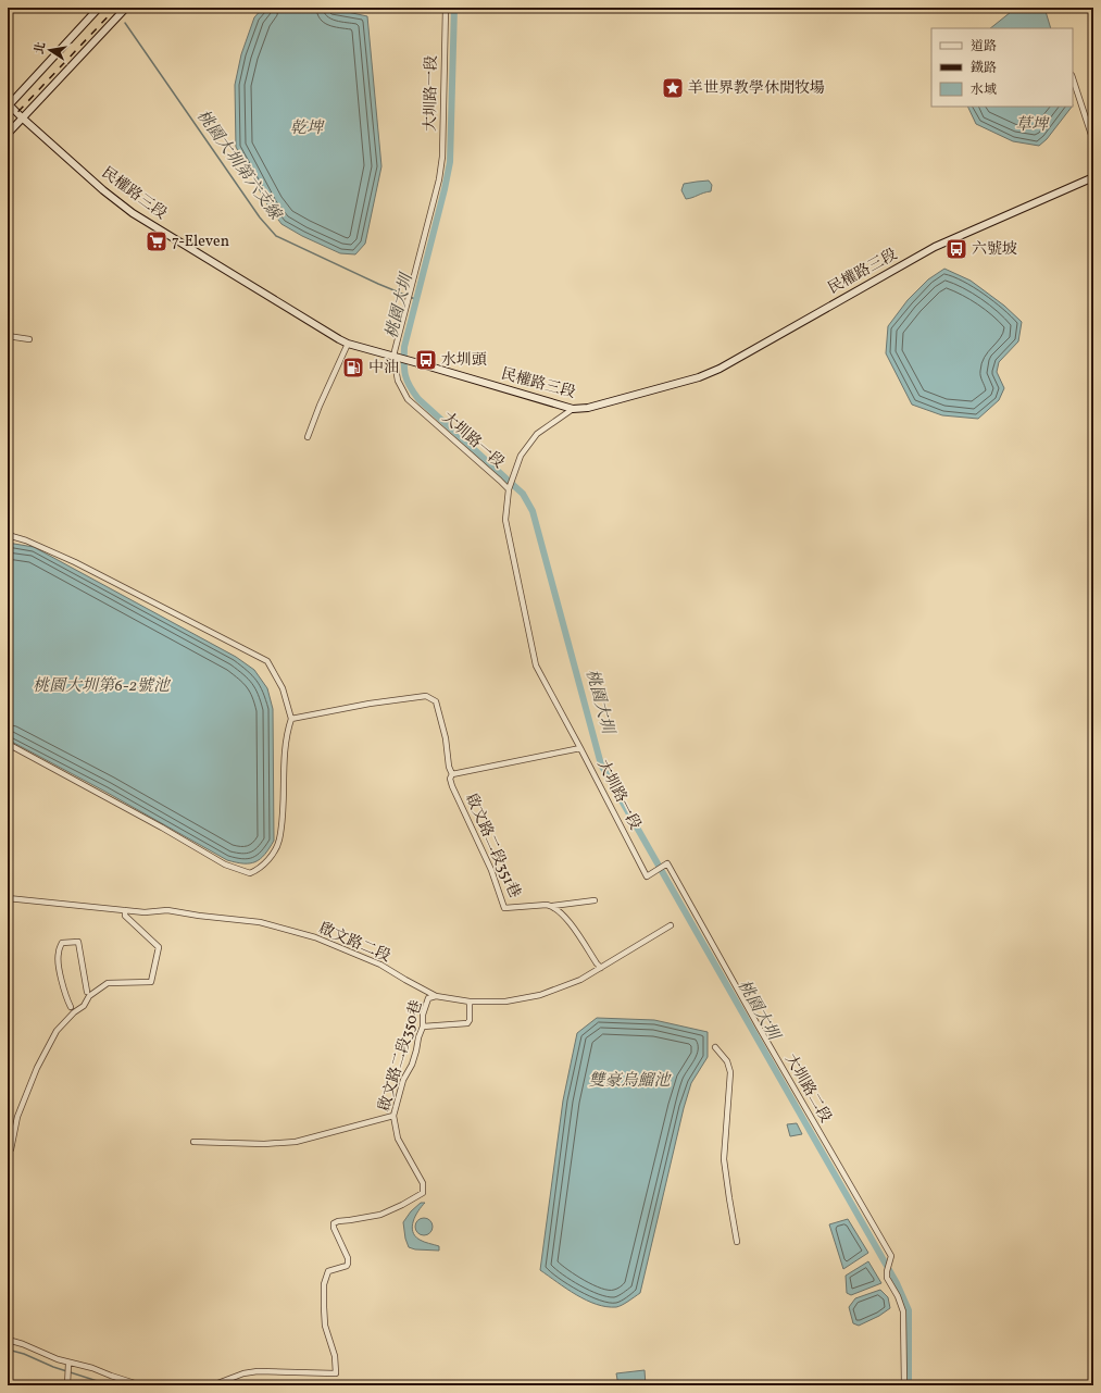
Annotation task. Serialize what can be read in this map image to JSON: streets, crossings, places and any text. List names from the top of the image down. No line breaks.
{"streets":{"street":["大圳路一段","民權路三段","啟文路二段351巷","啟文路二段","啟文路二段350巷","大圳路二段"]},"crossings":[["大圳路一段","民權路三段"],["大圳路一段","大圳路二段"],["啟文路二段","啟文路二段350巷"]],"water":["草埤","乾埤","桃園大圳第六支線","桃園大圳","桃園大圳第6-2號池","雙豪烏鰡池"],"places":{"place":["羊世界教學休閒牧場"],"supermarket":["7-Eleven"],"bus stop":["六號坡","水圳頭"],"fuel station":["中油"]},"legend":["道路","鐵路","水域"],"north":"left"}
